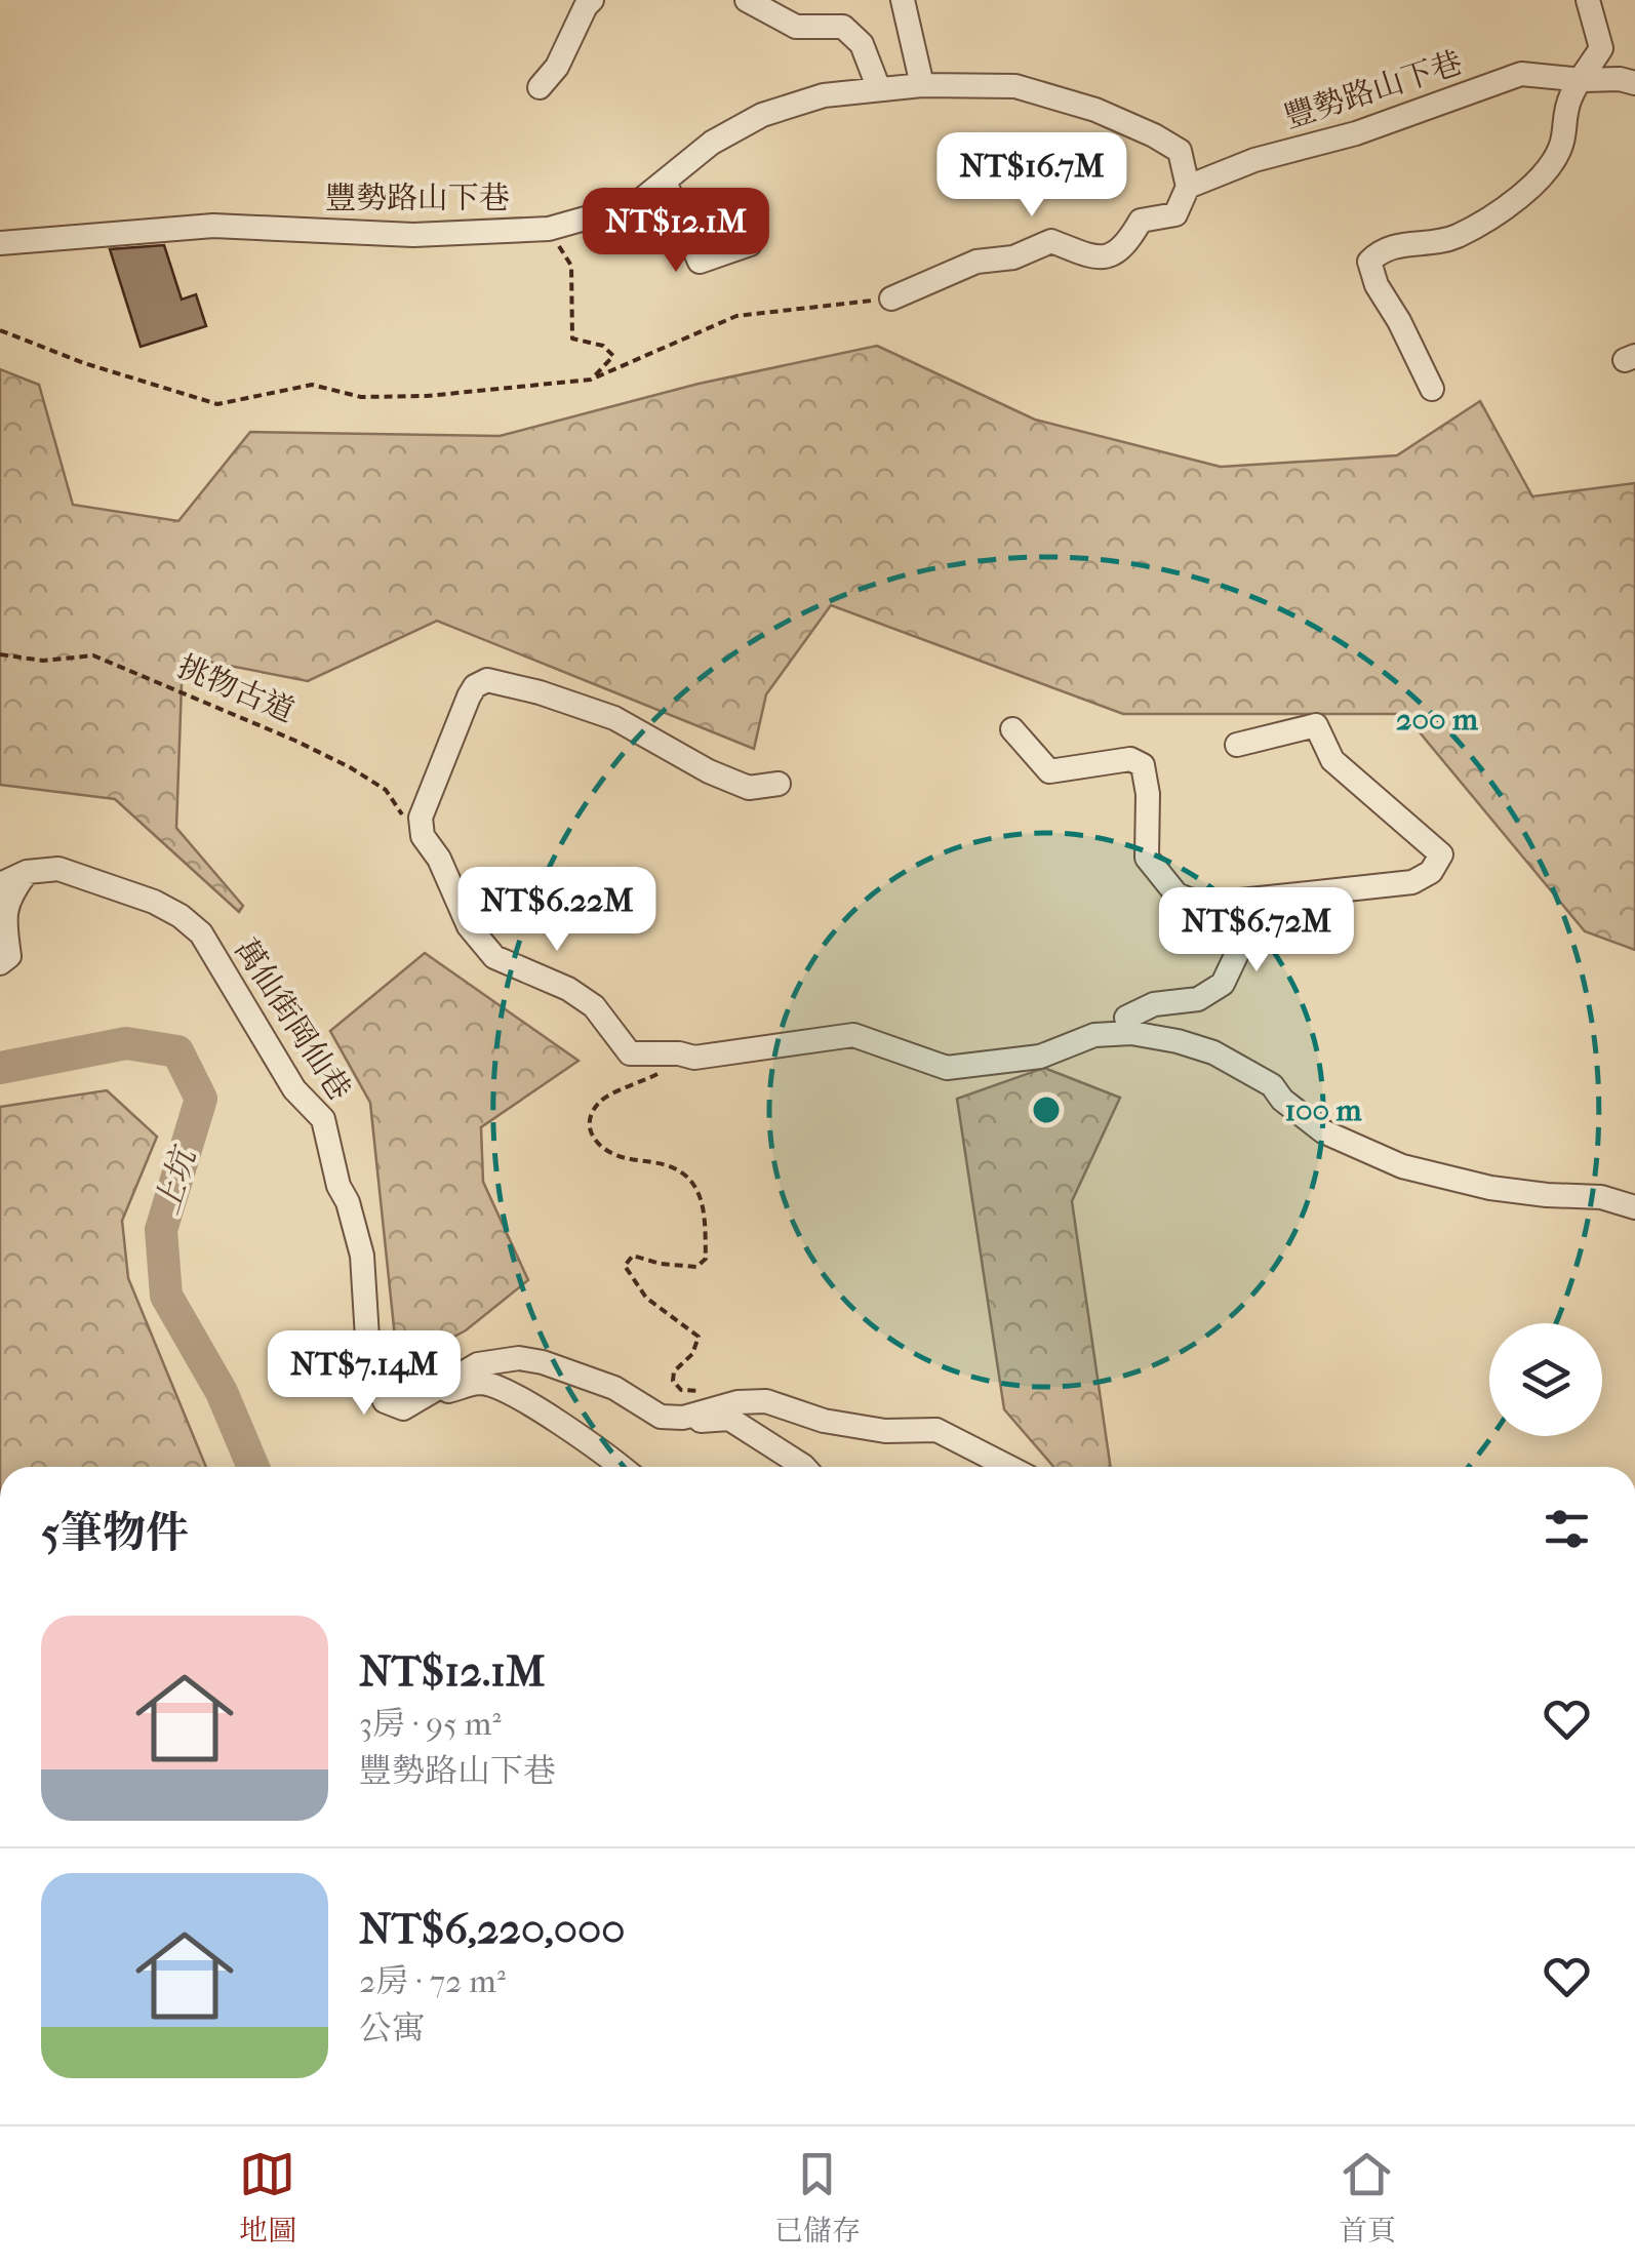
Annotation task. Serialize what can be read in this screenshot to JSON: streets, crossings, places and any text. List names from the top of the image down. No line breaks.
{"streets":{"street":["豐勢路山下巷","萬仙街岡仙巷"],"path":["挑物古道"]},"water":["上坑"],"page":{"price":["NT$16.7M","NT$12.1M","NT$6.22M","NT$6.72M","NT$7.14M"],"heading":"5筆物件","list":[{"name":"NT$12.1M","note":"3房 · 95 m² · 豐勢路山下巷"},{"name":"NT$6,220,000","note":"2房 · 72 m² · 公寓"}],"tabs":["地圖","已儲存","首頁"]},"rings":["200 m","100 m"]}
